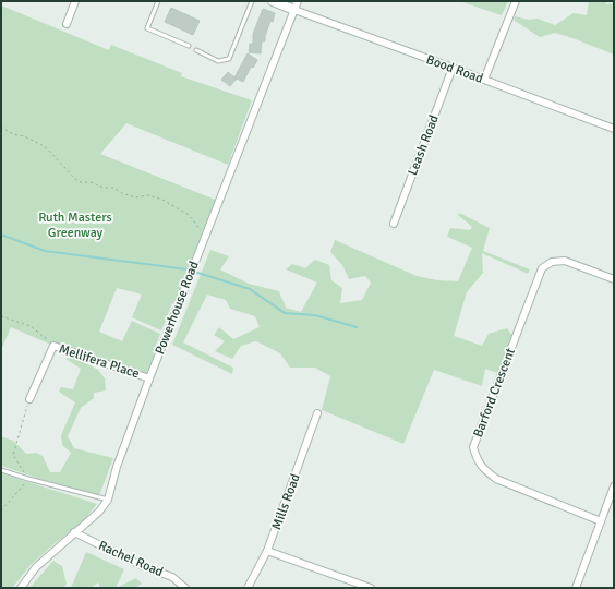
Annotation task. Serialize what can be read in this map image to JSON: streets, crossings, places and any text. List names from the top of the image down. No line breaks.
{"streets":{"street":["Bood Road","Leash Road","Powerhouse Road","Mellifera Place","Barford Crescent","Mills Road","Rachel Road"]},"crossings":[["Bood Road","Leash Road"],["Bood Road","Powerhouse Road"],["Powerhouse Road","Mellifera Place"],["Powerhouse Road","Rachel Road"]],"parks":["Ruth Masters Greenway"]}
